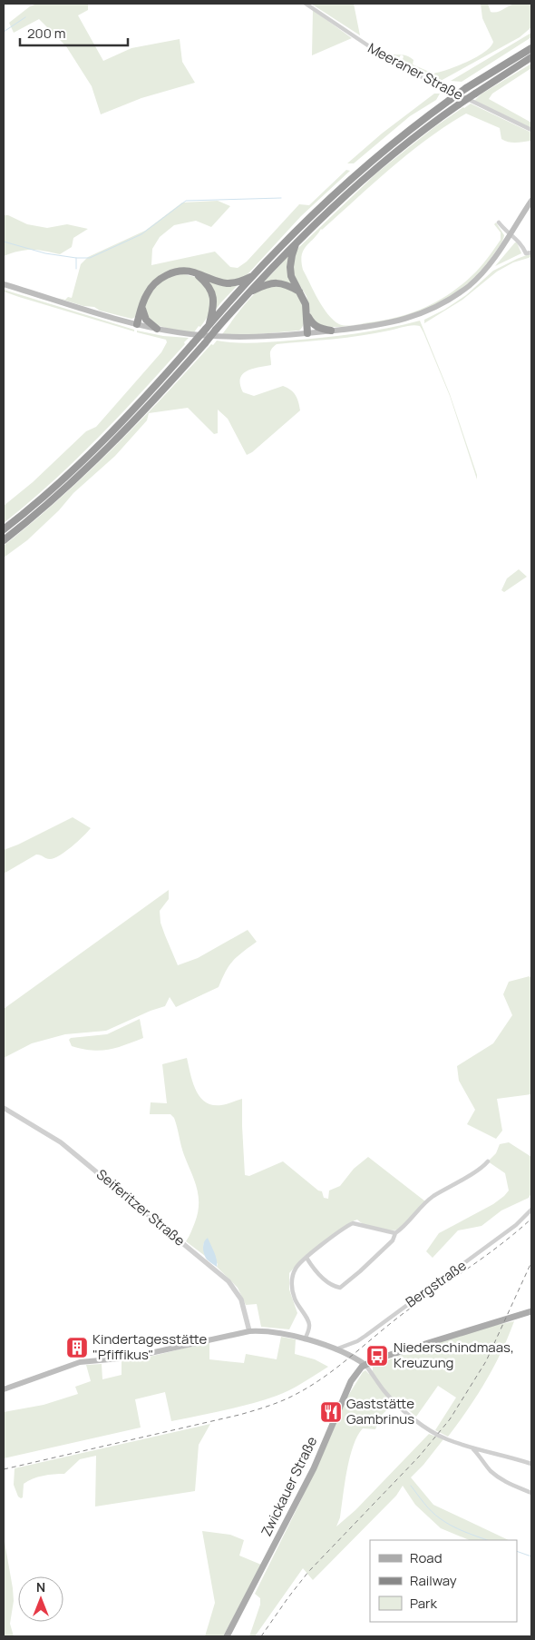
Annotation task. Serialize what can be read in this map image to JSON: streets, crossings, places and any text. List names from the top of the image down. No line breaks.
{"streets":{"main road":["Zwickauer Straße"],"street":["Meeraner Straße","Seiferitzer Straße","Bergstraße"]},"places":{"building":["Kindertagesstätte \"Pfiffikus\""],"bus stop":["Niederschindmaas, Kreuzung"],"restaurant":["Gaststätte Gambrinus"]},"legend":["Road","Railway","Park"],"scale_bar":"200 m","north":"top"}
